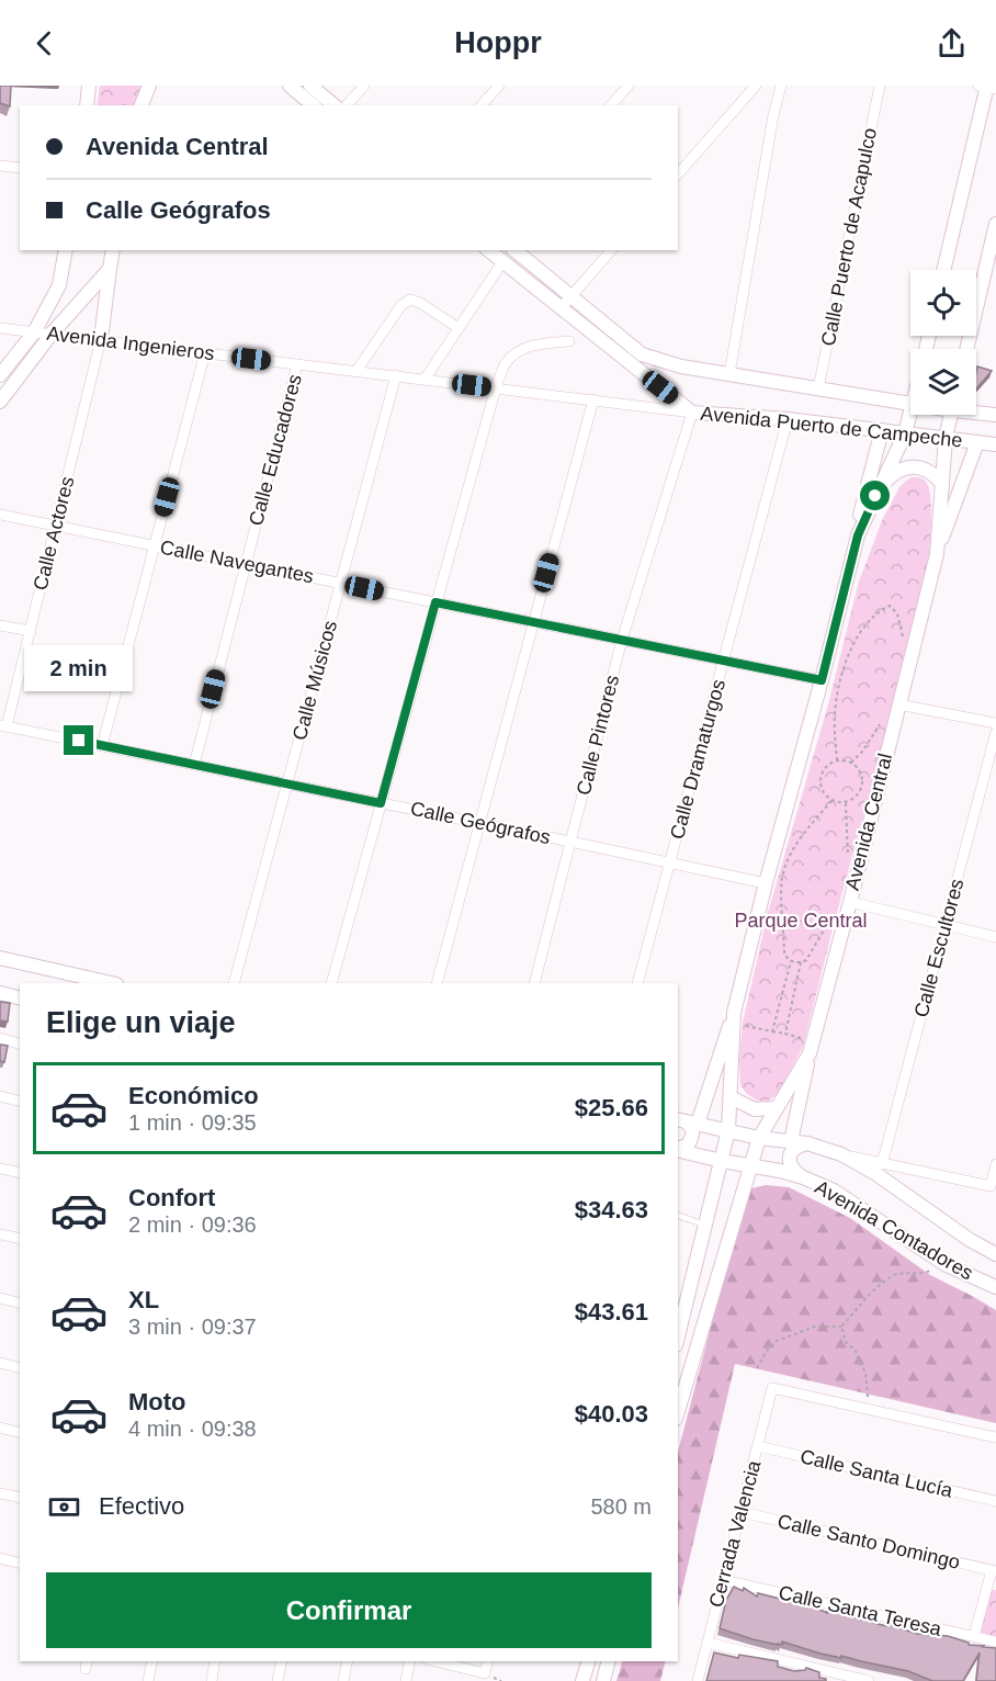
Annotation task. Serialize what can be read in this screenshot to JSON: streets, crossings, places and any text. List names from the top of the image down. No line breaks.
{"streets":{"main road":["Avenida Puerto de Campeche","Avenida Central","Avenida Contadores"],"street":["Calle Puerto de Acapulco","Avenida Ingenieros","Calle Educadores","Calle Actores","Calle Navegantes","Calle Músicos","Calle Pintores","Calle Dramaturgos","Calle Geógrafos","Calle Escultores","Calle Santa Lucía","Cerrada Valencia","Calle Santo Domingo","Calle Santa Teresa"]},"crossings":[["Calle Puerto de Acapulco","Avenida Puerto de Campeche"],["Avenida Ingenieros","Avenida Puerto de Campeche"],["Avenida Ingenieros","Calle Educadores"],["Avenida Ingenieros","Calle Actores"],["Avenida Ingenieros","Calle Músicos"],["Avenida Ingenieros","Calle Pintores"],["Avenida Puerto de Campeche","Calle Pintores"],["Avenida Puerto de Campeche","Calle Dramaturgos"],["Avenida Puerto de Campeche","Avenida Central"],["Calle Educadores","Calle Navegantes"],["Calle Educadores","Calle Geógrafos"],["Calle Actores","Calle Navegantes"],["Calle Actores","Calle Geógrafos"],["Calle Navegantes","Calle Músicos"],["Calle Navegantes","Calle Pintores"],["Calle Navegantes","Calle Dramaturgos"],["Calle Músicos","Calle Geógrafos"],["Calle Pintores","Calle Geógrafos"],["Calle Dramaturgos","Calle Geógrafos"],["Avenida Central","Avenida Contadores"],["Calle Santa Lucía","Cerrada Valencia"],["Cerrada Valencia","Calle Santo Domingo"],["Cerrada Valencia","Calle Santa Teresa"]],"parks":["Parque Central"],"page":{"header":"Hoppr","banner":["Avenida Central","Calle Geógrafos"],"bubble":"2 min","heading":"Elige un viaje","list":[{"name":"Económico","note":"1 min · 09:35","value":"$25.66"},{"name":"Confort","note":"2 min · 09:36","value":"$34.63"},{"name":"XL","note":"3 min · 09:37","value":"$43.61"},{"name":"Moto","note":"4 min · 09:38","value":"$40.03"}],"pay":["Efectivo","580 m"],"buttons":"Confirmar"}}
